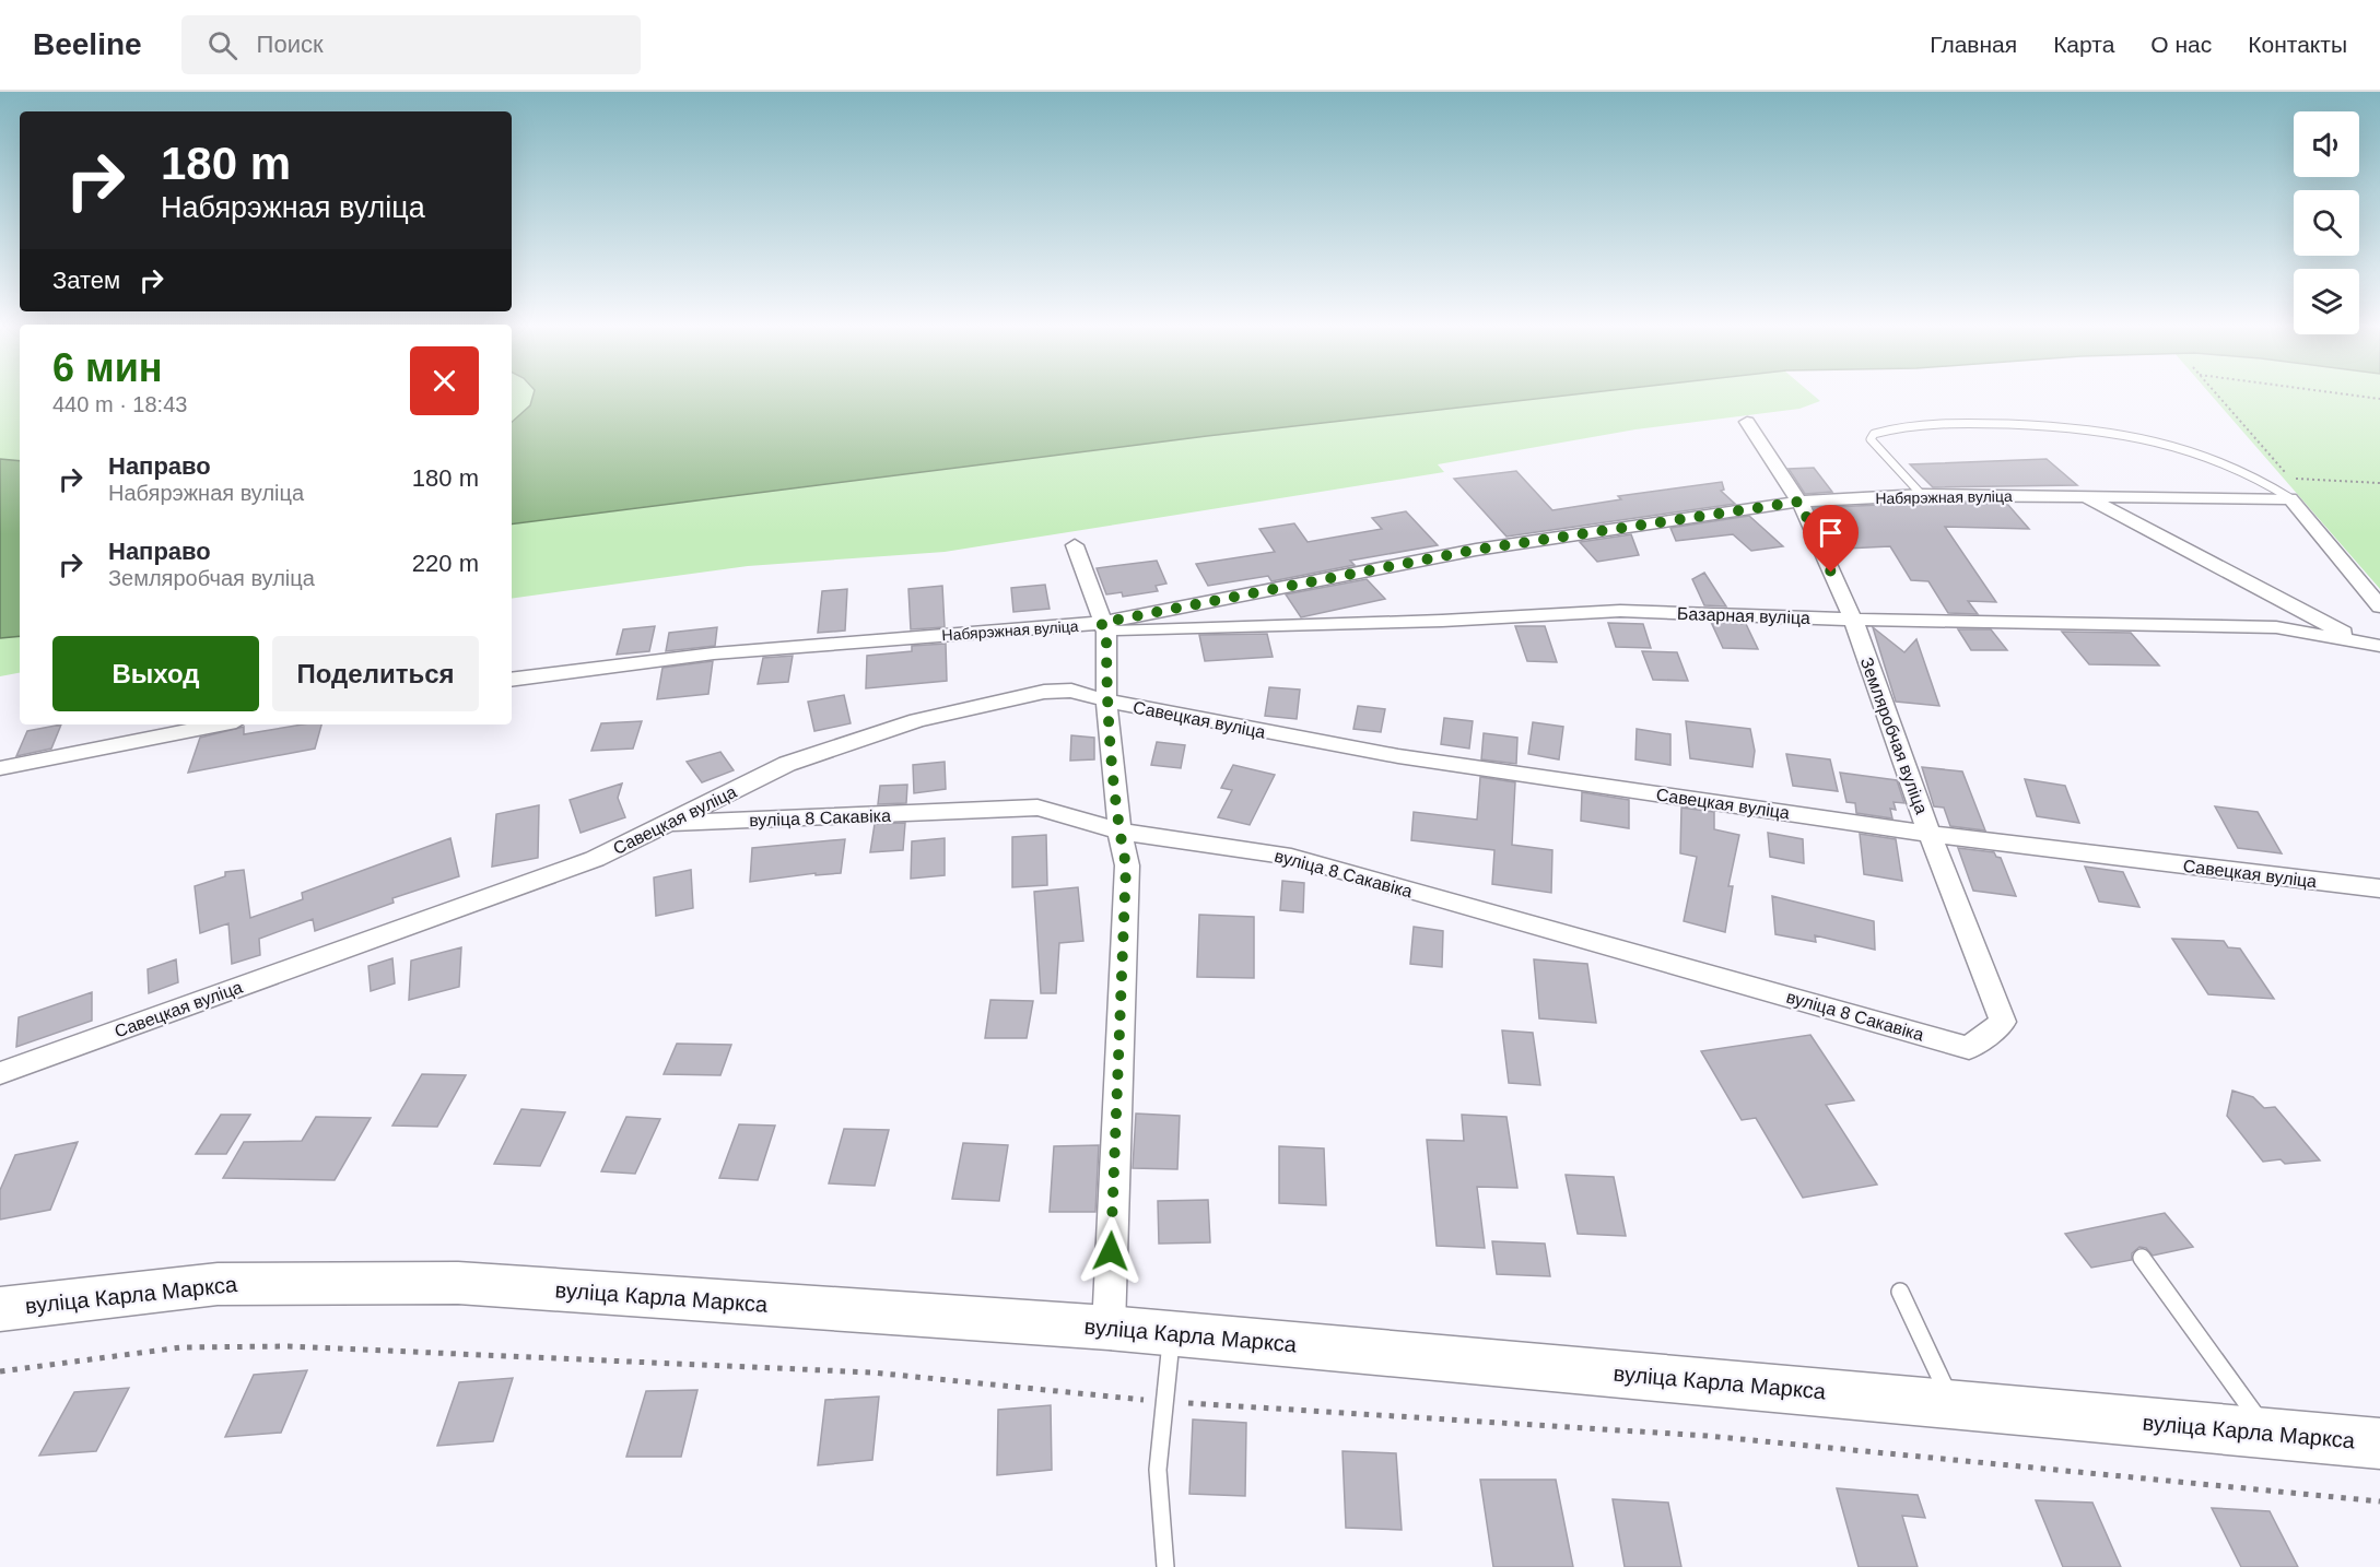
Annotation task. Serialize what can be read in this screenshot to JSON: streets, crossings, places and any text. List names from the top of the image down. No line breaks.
{"streets":{"main road":["вуліца Карла Маркса"],"street":["Набярэжная вуліца","Базарная вуліца","Савецкая вуліца","Земляробчая вуліца","вуліца 8 Сакавіка"]},"crossings":[["Набярэжная вуліца","Базарная вуліца"],["Набярэжная вуліца","Земляробчая вуліца"],["Базарная вуліца","Земляробчая вуліца"],["Савецкая вуліца","Земляробчая вуліца"],["Савецкая вуліца","вуліца 8 Сакавіка"],["Земляробчая вуліца","вуліца 8 Сакавіка"]],"page":{"header":"Beeline","search":"Поиск","nav":["Главная","Карта","О нас","Контакты"],"turn":["180 m","Набярэжная вуліца"],"then":"Затем","heading":["6 мин","440 m · 18:43"],"list":[{"name":"Направо","note":"Набярэжная вуліца","value":"180 m"},{"name":"Направо","note":"Земляробчая вуліца","value":"220 m"}],"buttons":["Выход","Поделиться"]}}
